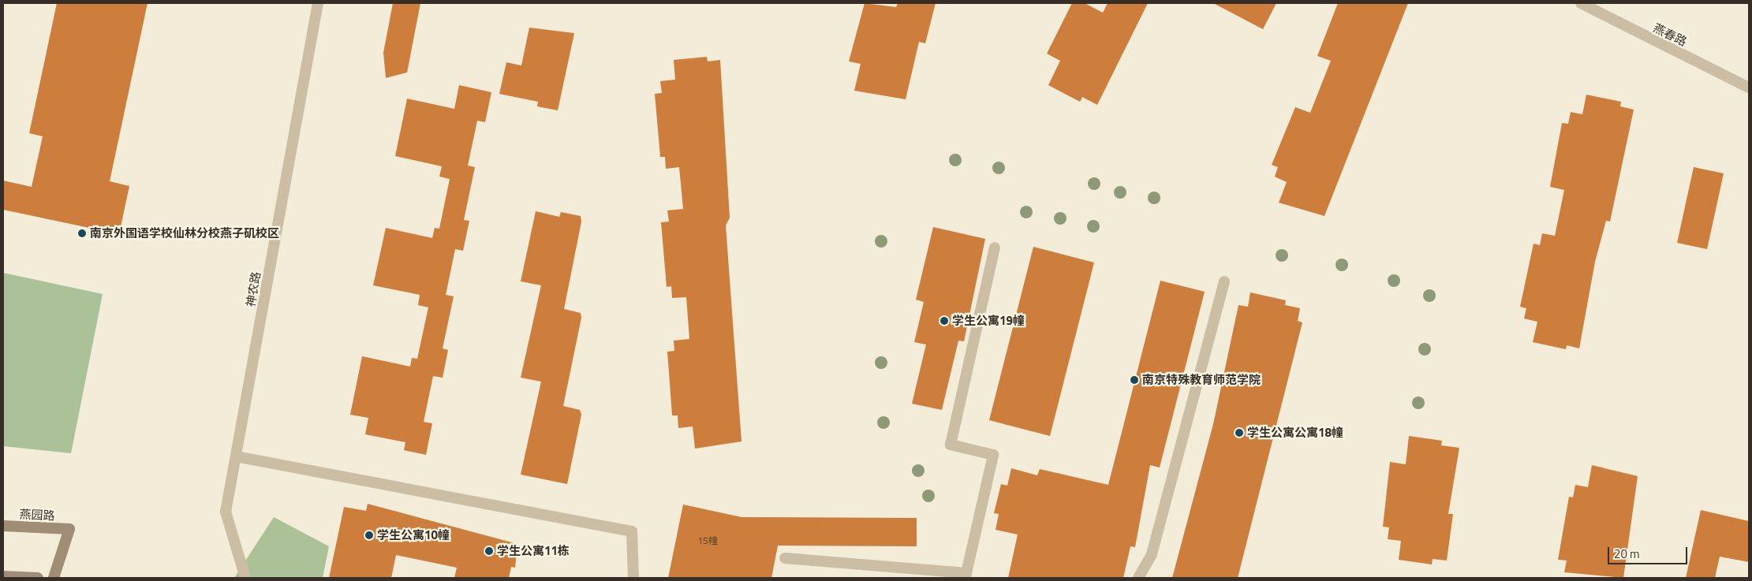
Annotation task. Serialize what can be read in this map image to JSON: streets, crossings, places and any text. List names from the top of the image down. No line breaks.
{"streets":{"main road":["燕园路"],"street":["燕春路","神农路"]},"places":["南京外国语学校仙林分校燕子矶校区","学生公寓19幢","南京特殊教育师范学院","学生公寓公寓18幢","学生公寓10幢","学生公寓11栋"],"house_numbers":["15幢"],"scale_bar":"20 m"}
